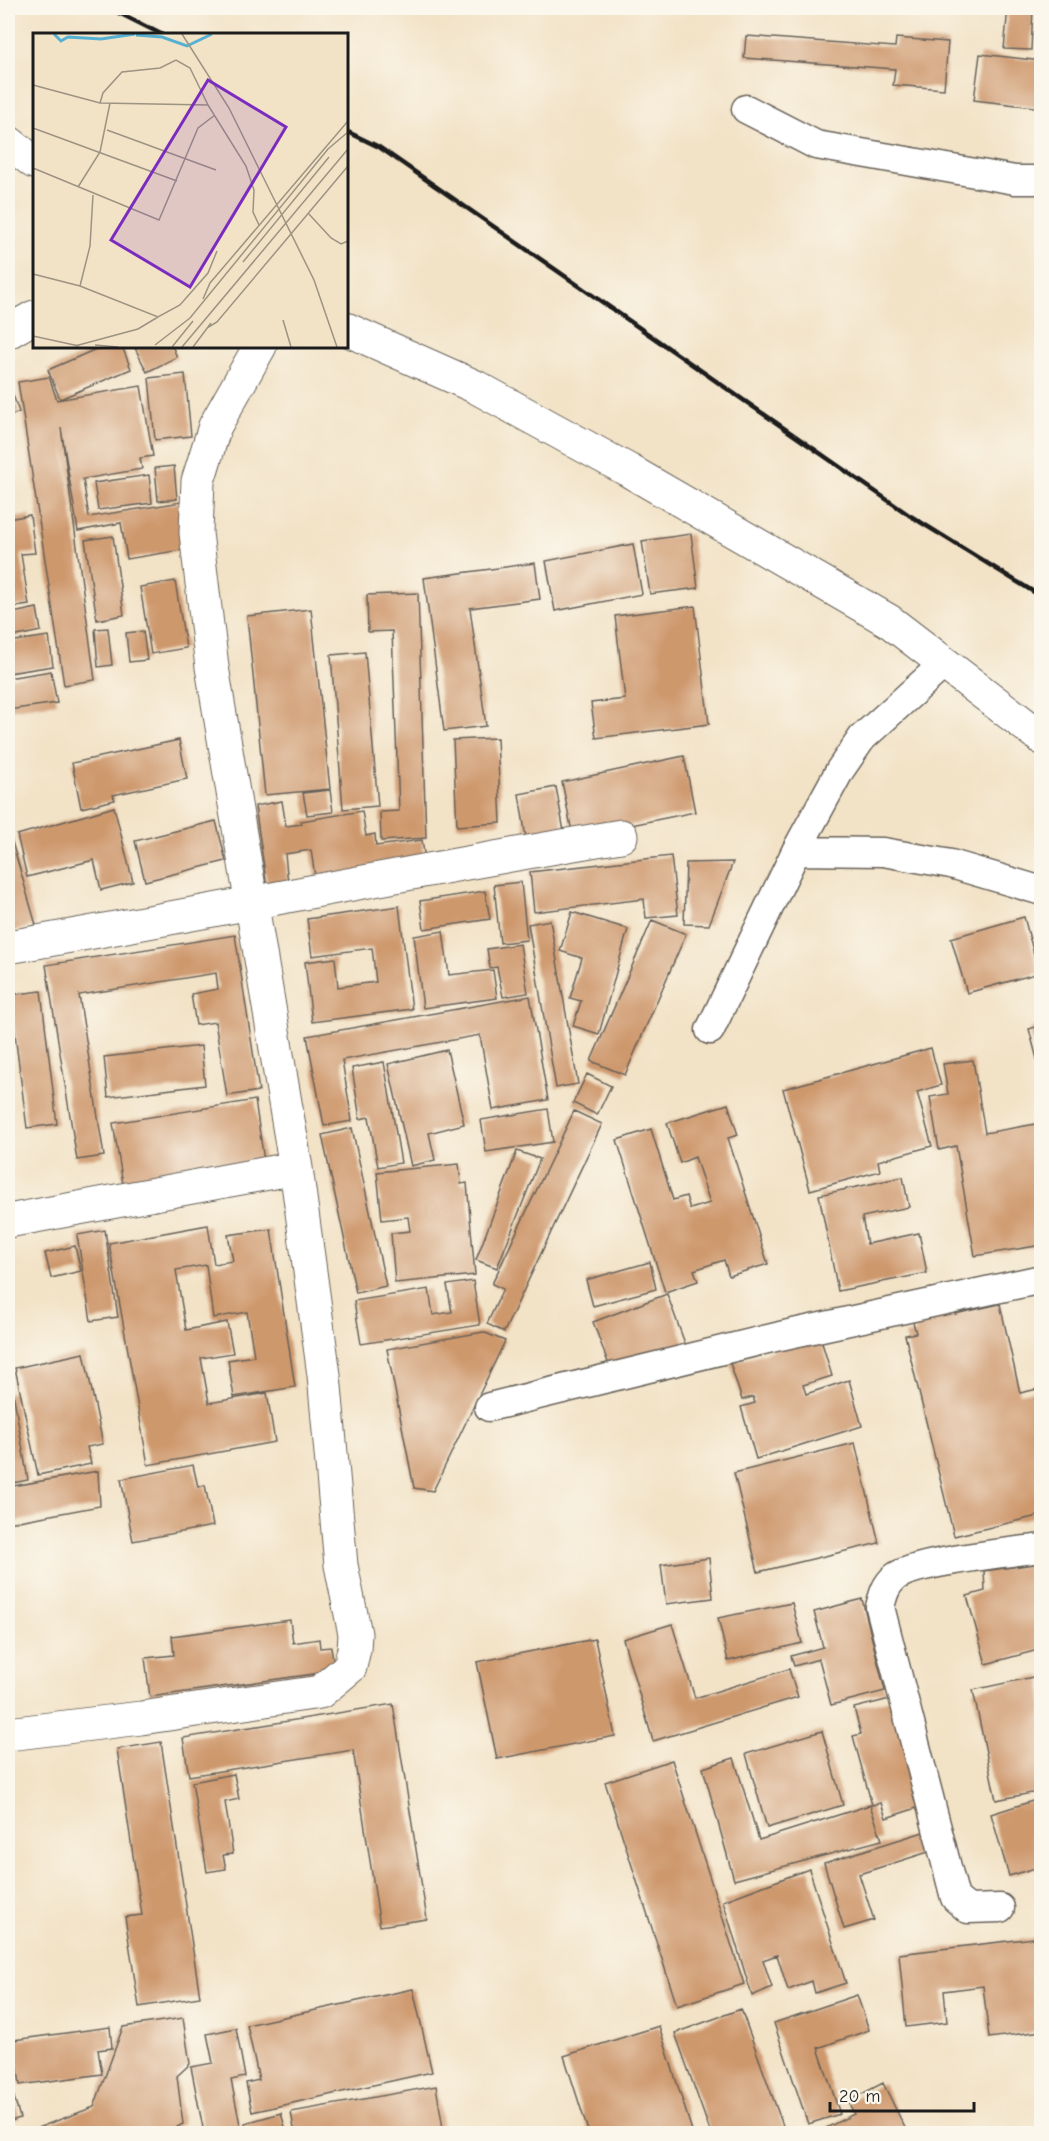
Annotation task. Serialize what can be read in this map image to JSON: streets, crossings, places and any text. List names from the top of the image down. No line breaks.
{"scale_bar":"20 m"}
